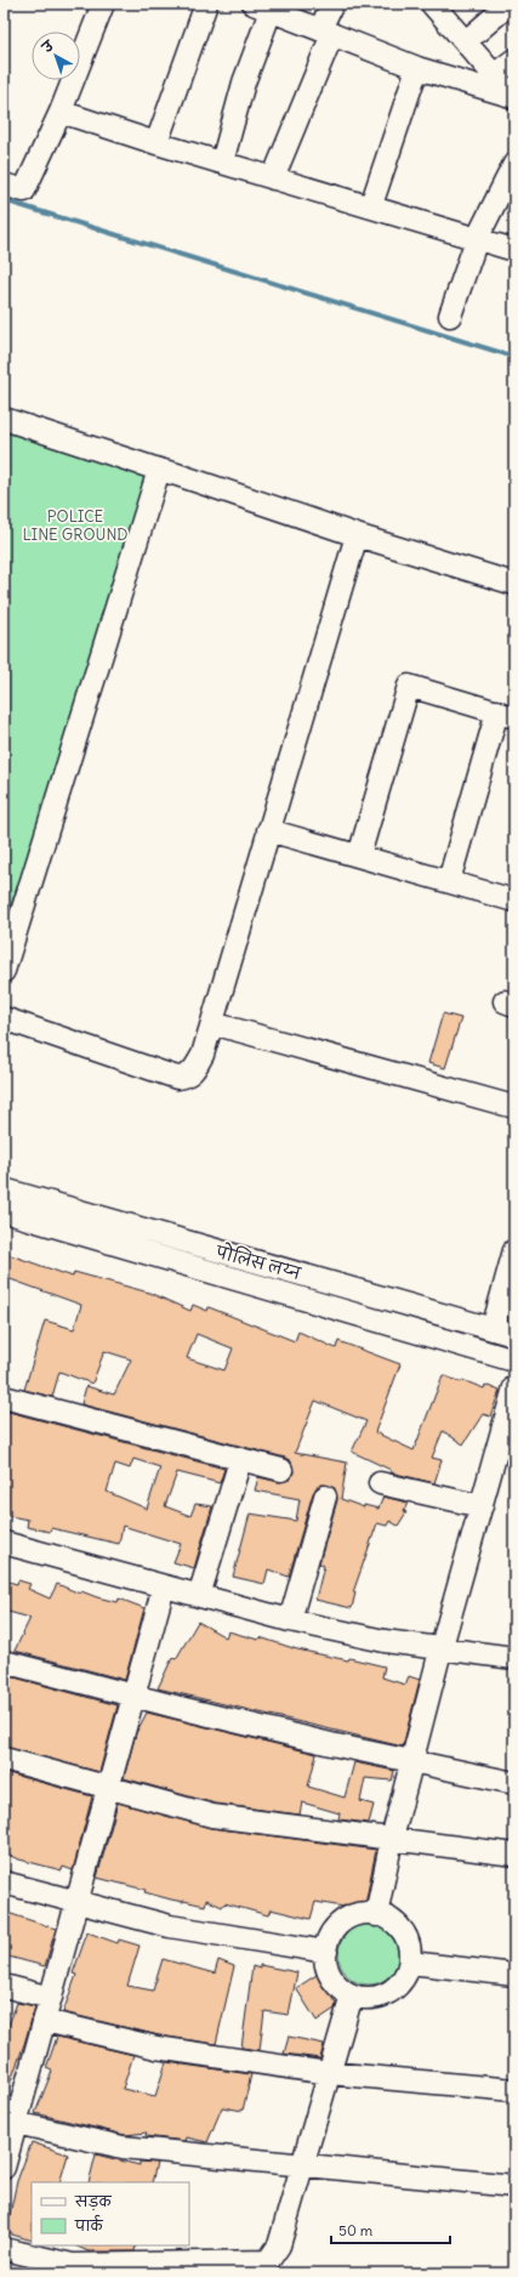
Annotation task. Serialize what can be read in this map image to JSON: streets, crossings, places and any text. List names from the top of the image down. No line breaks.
{"streets":{"street":["पोलिस लय्न"]},"parks":["POLICE LINE GROUND"],"legend":["सड़क","पार्क"],"scale_bar":"50 m","north":"top left"}
